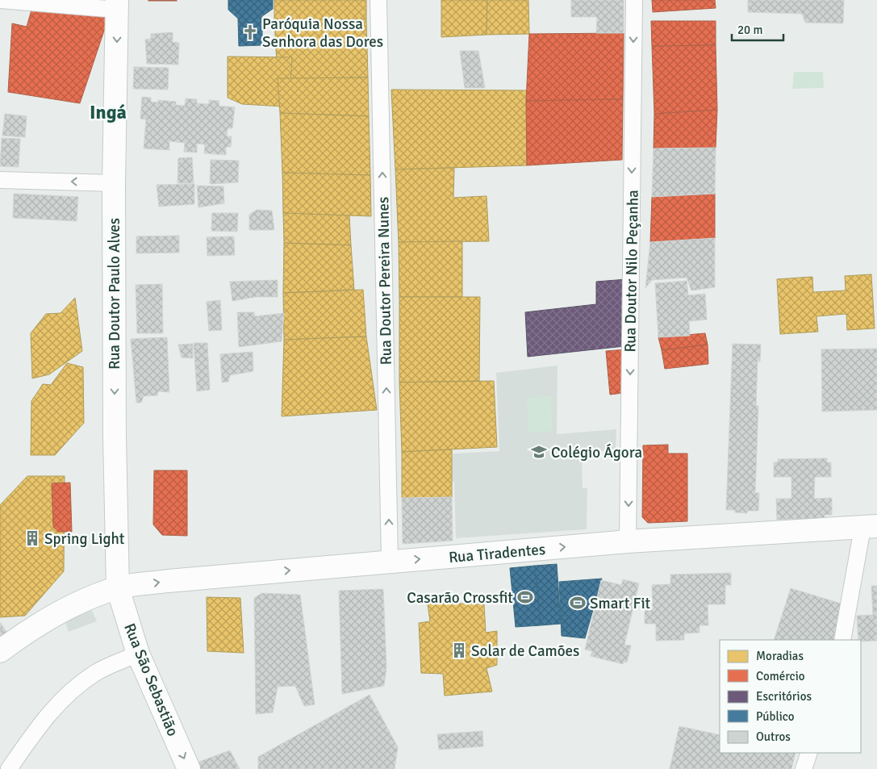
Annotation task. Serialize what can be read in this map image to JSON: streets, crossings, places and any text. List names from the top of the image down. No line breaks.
{"streets":{"main road":["Rua Doutor Paulo Alves","Rua Tiradentes","Rua São Sebastião"],"street":["Rua Doutor Nilo Peçanha","Rua Doutor Pereira Nunes"]},"crossings":[["Rua Doutor Nilo Peçanha","Rua Tiradentes"],["Rua Doutor Pereira Nunes","Rua Tiradentes"],["Rua Doutor Paulo Alves","Rua Tiradentes"],["Rua Doutor Paulo Alves","Rua São Sebastião"],["Rua Tiradentes","Rua São Sebastião"]],"one_way":["Rua Doutor Nilo Peçanha","Rua Doutor Pereira Nunes","Rua Doutor Paulo Alves","Rua Tiradentes","Rua São Sebastião"],"districts":["Ingá"],"places":{"church":["Paróquia Nossa Senhora das Dores"],"school or university":["Colégio Ágora"],"building":["Spring Light","Solar de Camões"],"sports":["Casarão Crossfit","Smart Fit"]},"legend":["Moradias","Comércio","Escritórios","Público","Outros"],"scale_bar":"20 m"}
